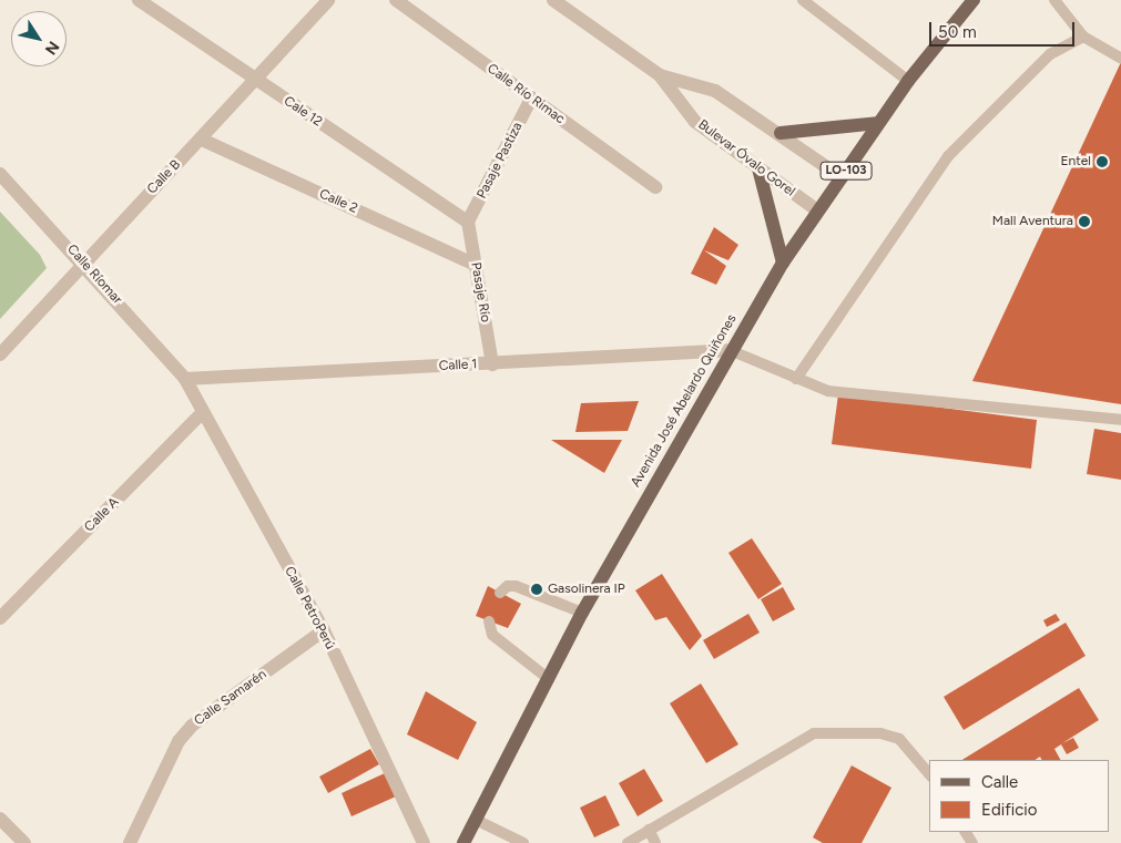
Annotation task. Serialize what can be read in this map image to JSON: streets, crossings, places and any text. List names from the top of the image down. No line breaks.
{"streets":{"main road":["LO-103","Avenida José Abelardo Quiñones"],"street":["Calle Río Rimac","Cale 12","Bulevar Óvalo Gorel","Pasaje Pastiza","Calle B","Calle 2","Calle Ríomar","Pasaje Río","Calle 1","Calle A","Calle PetroPerú","Calle Samarén"]},"crossings":[["Calle Río Rimac","Pasaje Pastiza"],["Cale 12","Pasaje Pastiza"],["Cale 12","Calle B"],["Cale 12","Pasaje Río"],["Bulevar Óvalo Gorel","Avenida José Abelardo Quiñones"],["Pasaje Pastiza","Pasaje Río"],["Calle B","Calle 2"],["Calle B","Calle Ríomar"],["Calle 2","Pasaje Río"],["Calle Ríomar","Calle 1"],["Calle Ríomar","Calle PetroPerú"],["Pasaje Río","Calle 1"],["Calle 1","Avenida José Abelardo Quiñones"],["Calle 1","Calle PetroPerú"],["Calle A","Calle PetroPerú"],["Calle PetroPerú","Calle Samarén"]],"places":["Entel","Mall Aventura","Gasolinera IP"],"legend":["Calle","Edificio"],"scale_bar":"50 m","north":"bottom right"}
